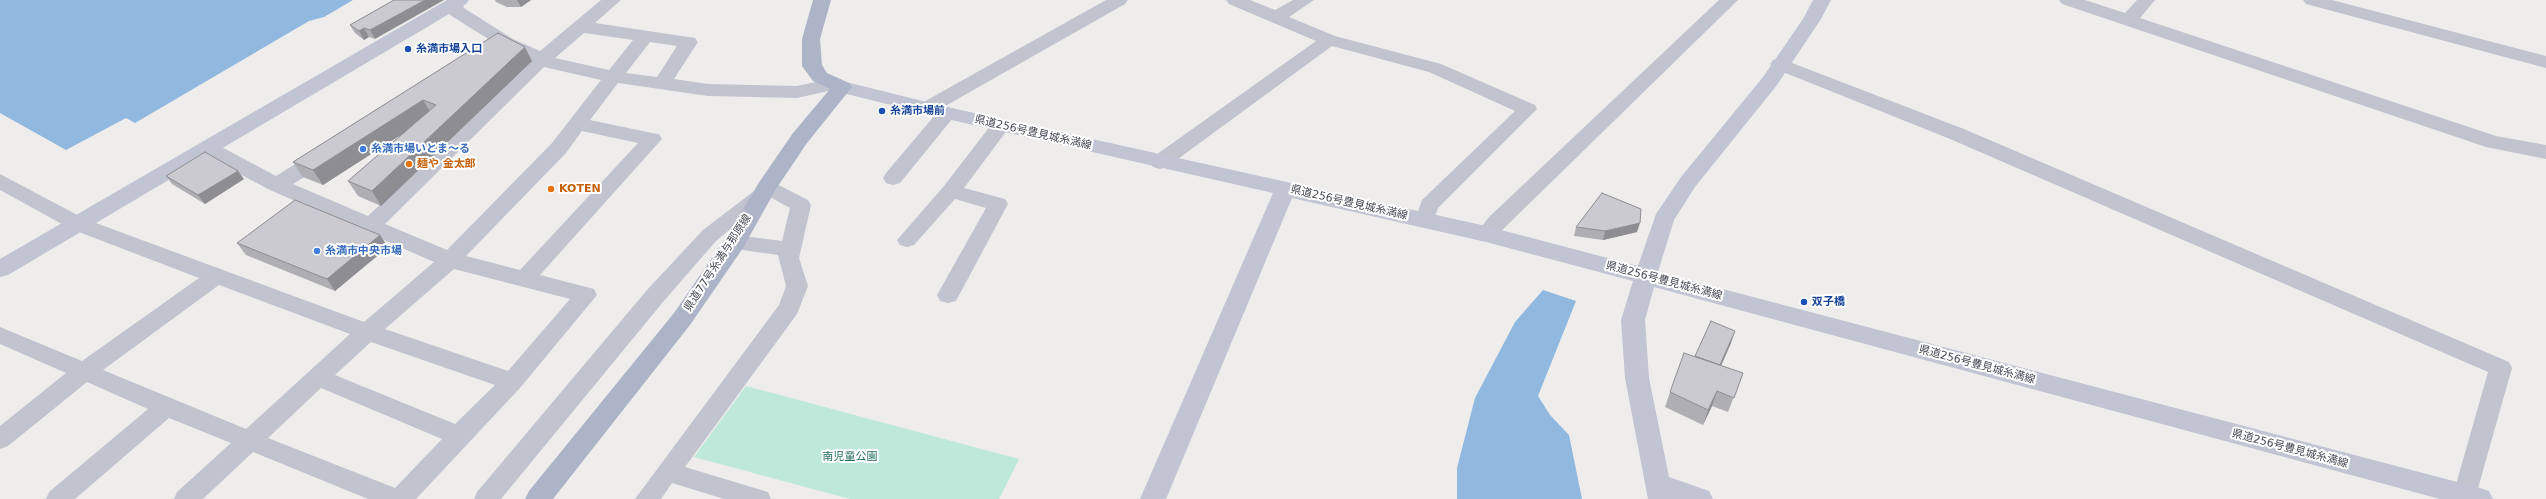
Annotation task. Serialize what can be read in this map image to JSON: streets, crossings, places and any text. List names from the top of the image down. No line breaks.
{"streets":{"main road":["県道77号糸満与那原線"],"street":["県道256号豊見城糸満線"]},"crossings":[["県道256号豊見城糸満線","県道77号糸満与那原線"]],"parks":["南児童公園"],"places":["糸満市場入口","糸満市場前","糸満市場いとま～る","麺や 金太郎","KOTEN","糸満市中央市場","双子橋"]}
